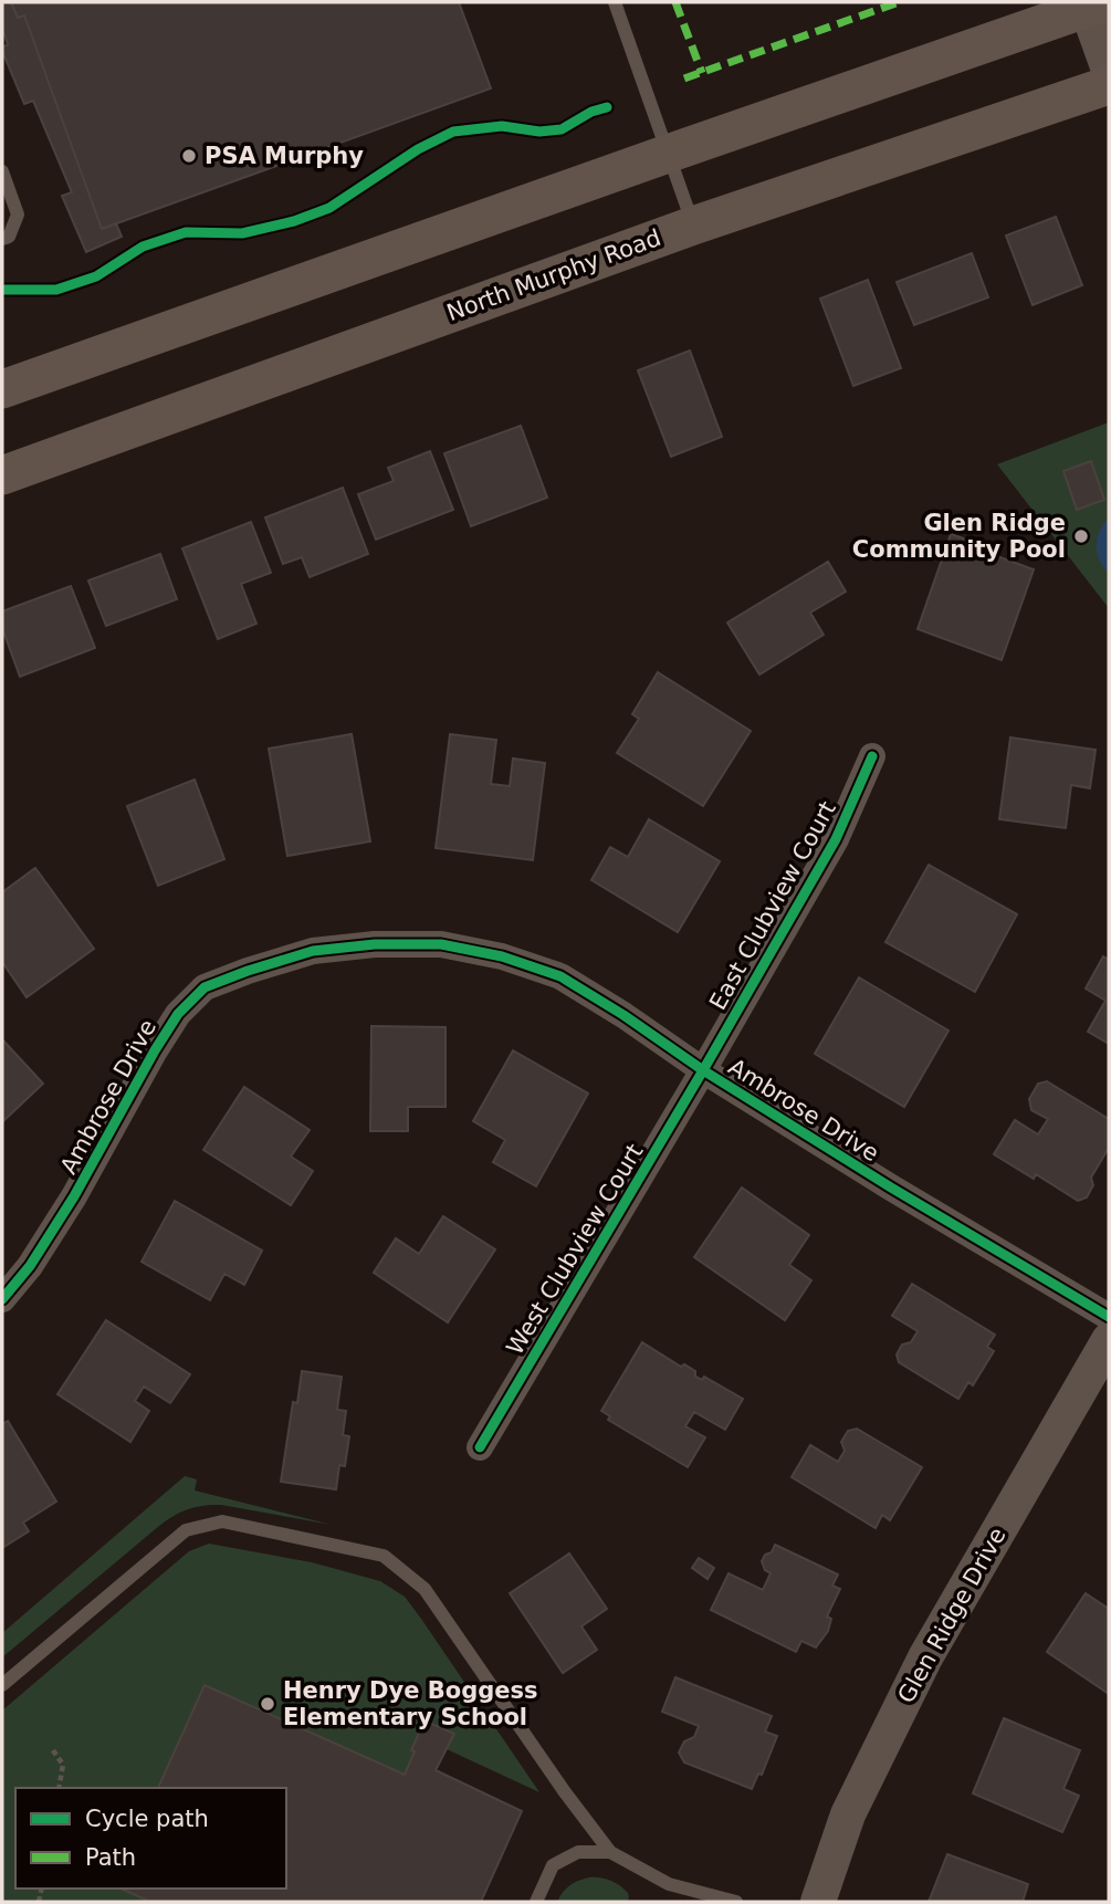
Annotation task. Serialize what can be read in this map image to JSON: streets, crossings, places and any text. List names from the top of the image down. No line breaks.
{"streets":{"main road":["North Murphy Road"],"street":["East Clubview Court","Ambrose Drive","West Clubview Court","Glen Ridge Drive"]},"crossings":[["East Clubview Court","Ambrose Drive"],["East Clubview Court","West Clubview Court"],["Ambrose Drive","West Clubview Court"]],"places":["PSA Murphy","Glen Ridge Community Pool","Henry Dye Boggess Elementary School"],"legend":["Cycle path","Path"]}
